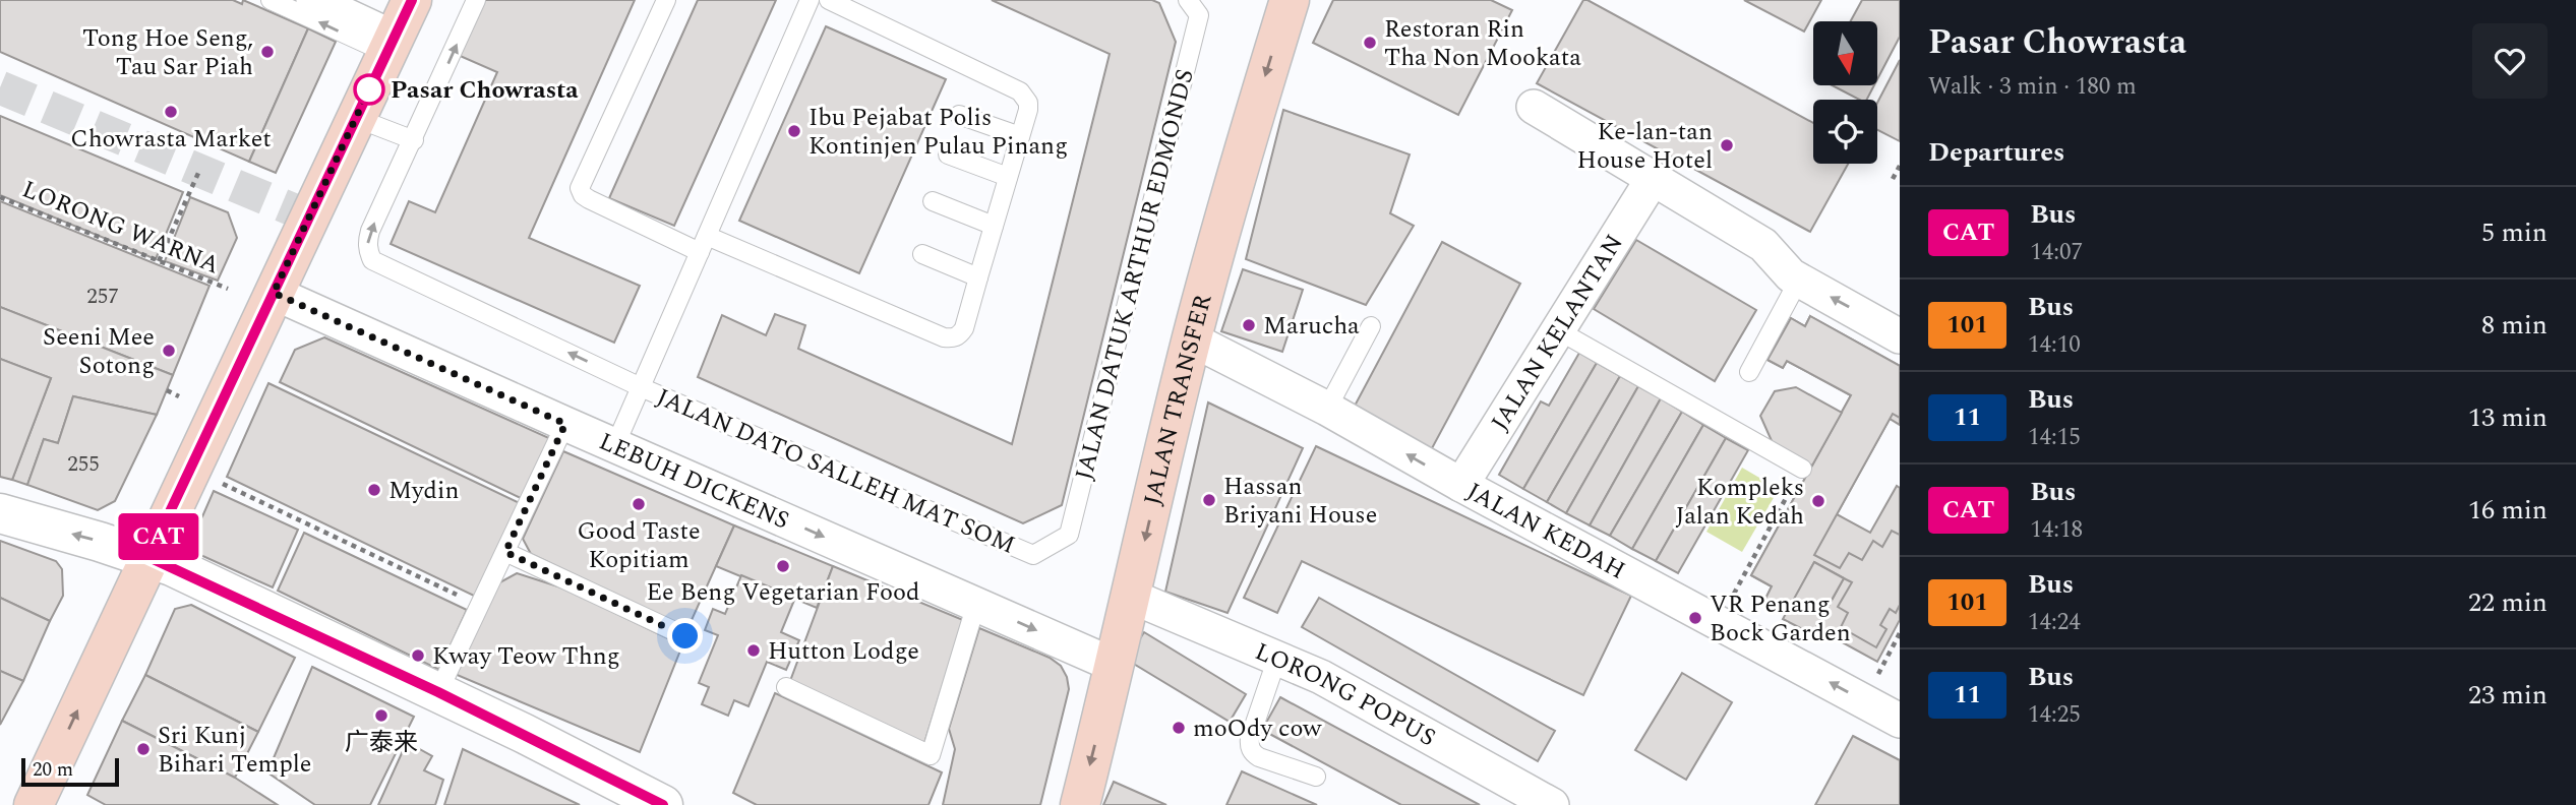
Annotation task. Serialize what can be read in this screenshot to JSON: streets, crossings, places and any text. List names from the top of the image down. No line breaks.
{"streets":{"main road":["JALAN TRANSFER"],"street":["JALAN KELANTAN","LEBUH DICKENS","JALAN KEDAH","LORONG POPUS"],"lane":["JALAN DATUK ARTHUR EDMONDS","JALAN DATO SALLEH MAT SOM"],"path":["LORONG WARNA"]},"crossings":[["JALAN DATUK ARTHUR EDMONDS","JALAN DATO SALLEH MAT SOM"],["JALAN KELANTAN","JALAN KEDAH"],["JALAN TRANSFER","LEBUH DICKENS"],["JALAN TRANSFER","JALAN KEDAH"],["JALAN TRANSFER","LORONG POPUS"]],"one_way":["JALAN TRANSFER","LEBUH DICKENS","JALAN KEDAH"],"places":["Restoran Rin Tha Non Mookata","Tong Hoe Seng, Tau Sar Piah","Pasar Chowrasta","Chowrasta Market","Ibu Pejabat Polis Kontinjen Pulau Pinang","Ke-lan-tan House Hotel","Marucha","Seeni Mee Sotong","Mydin","Hassan Briyani House","Kompleks Jalan Kedah","Good Taste Kopitiam","Ee Beng Vegetarian Food","VR Penang Bock Garden","Hutton Lodge","Kway Teow Thng","广泰来","moOdy cow","Sri Kunj Bihari Temple"],"lines":["bus line CAT"],"house_numbers":["257","255"],"scale_bar":"20 m","north":"bottom","page":{"on_map":"CAT","heading":[["Pasar Chowrasta","Walk · 3 min · 180 m"],"Departures"],"list":[{"mark":"CAT","name":"Bus","note":"14:07","value":"5 min"},{"mark":"101","name":"Bus","note":"14:10","value":"8 min"},{"mark":"11","name":"Bus","note":"14:15","value":"13 min"},{"mark":"CAT","name":"Bus","note":"14:18","value":"16 min"},{"mark":"101","name":"Bus","note":"14:24","value":"22 min"},{"mark":"11","name":"Bus","note":"14:25","value":"23 min"}],"scale":"20 m"}}
